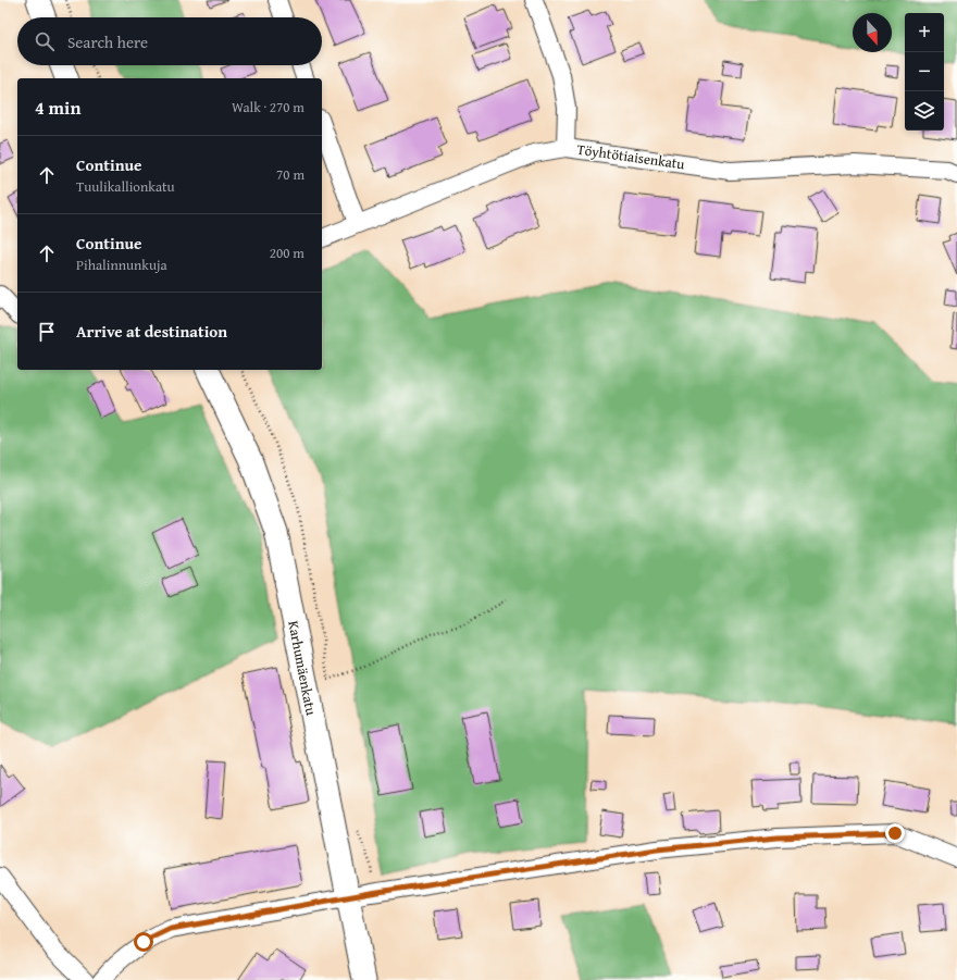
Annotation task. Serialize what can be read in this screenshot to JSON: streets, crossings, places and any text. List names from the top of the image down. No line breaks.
{"streets":{"street":["Töyhtötiaisenkatu","Karhumäenkatu"]},"north":"bottom","page":{"map_buttons":["+","−"],"search":"Search here","heading":["4 min","Walk · 270 m"],"list":[["Continue","Tuulikallionkatu","70 m"],["Continue","Pihalinnunkuja","200 m"],"Arrive at destination"]}}
